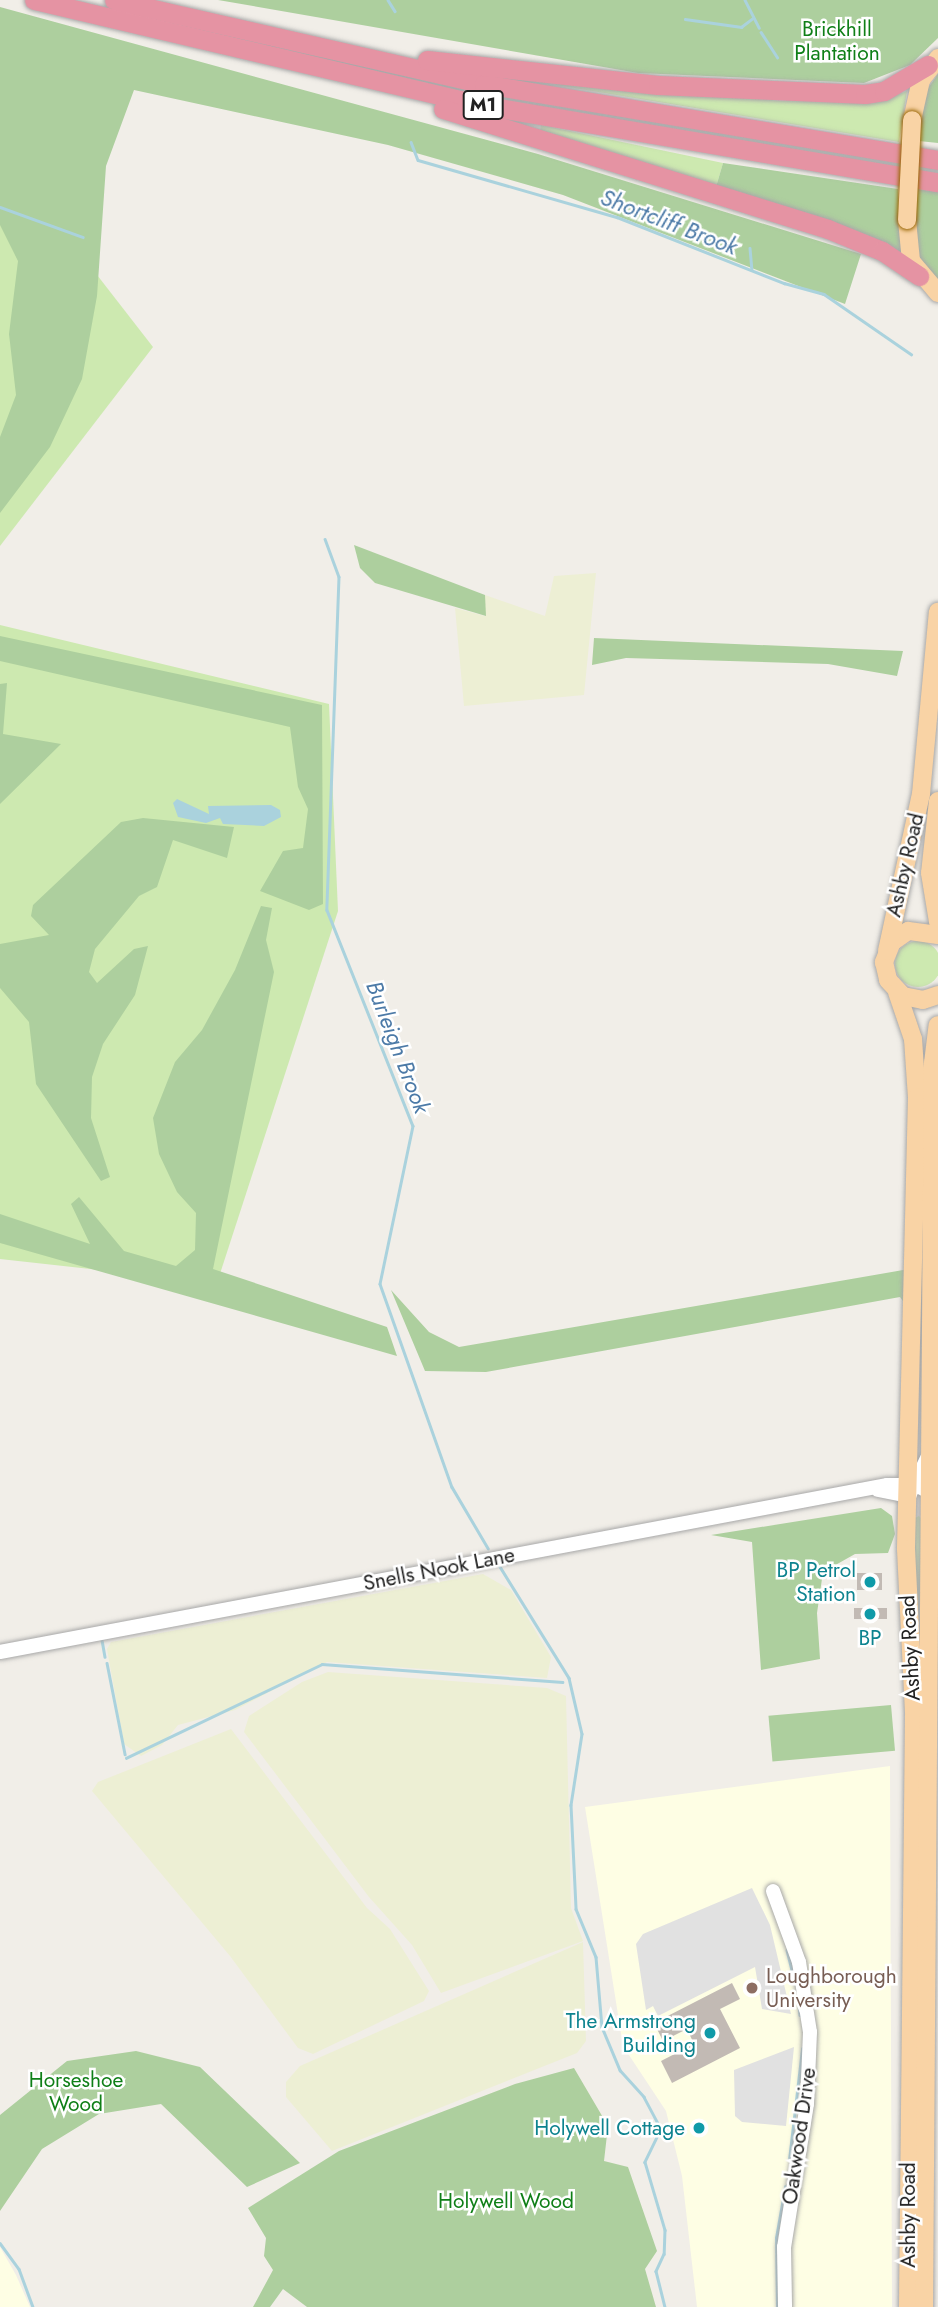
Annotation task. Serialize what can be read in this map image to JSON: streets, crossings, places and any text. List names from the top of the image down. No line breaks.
{"streets":{"highway":["M1"],"main road":["Ashby Road"],"street":["Snells Nook Lane","Oakwood Drive"]},"crossings":[["Ashby Road","Snells Nook Lane"]],"water":["Shortcliff Brook","Burleigh Brook"],"parks":["Brickhill Plantation","Horseshoe Wood","Holywell Wood"],"places":["BP Petrol Station","BP","Loughborough University","The Armstrong Building","Holywell Cottage"]}
